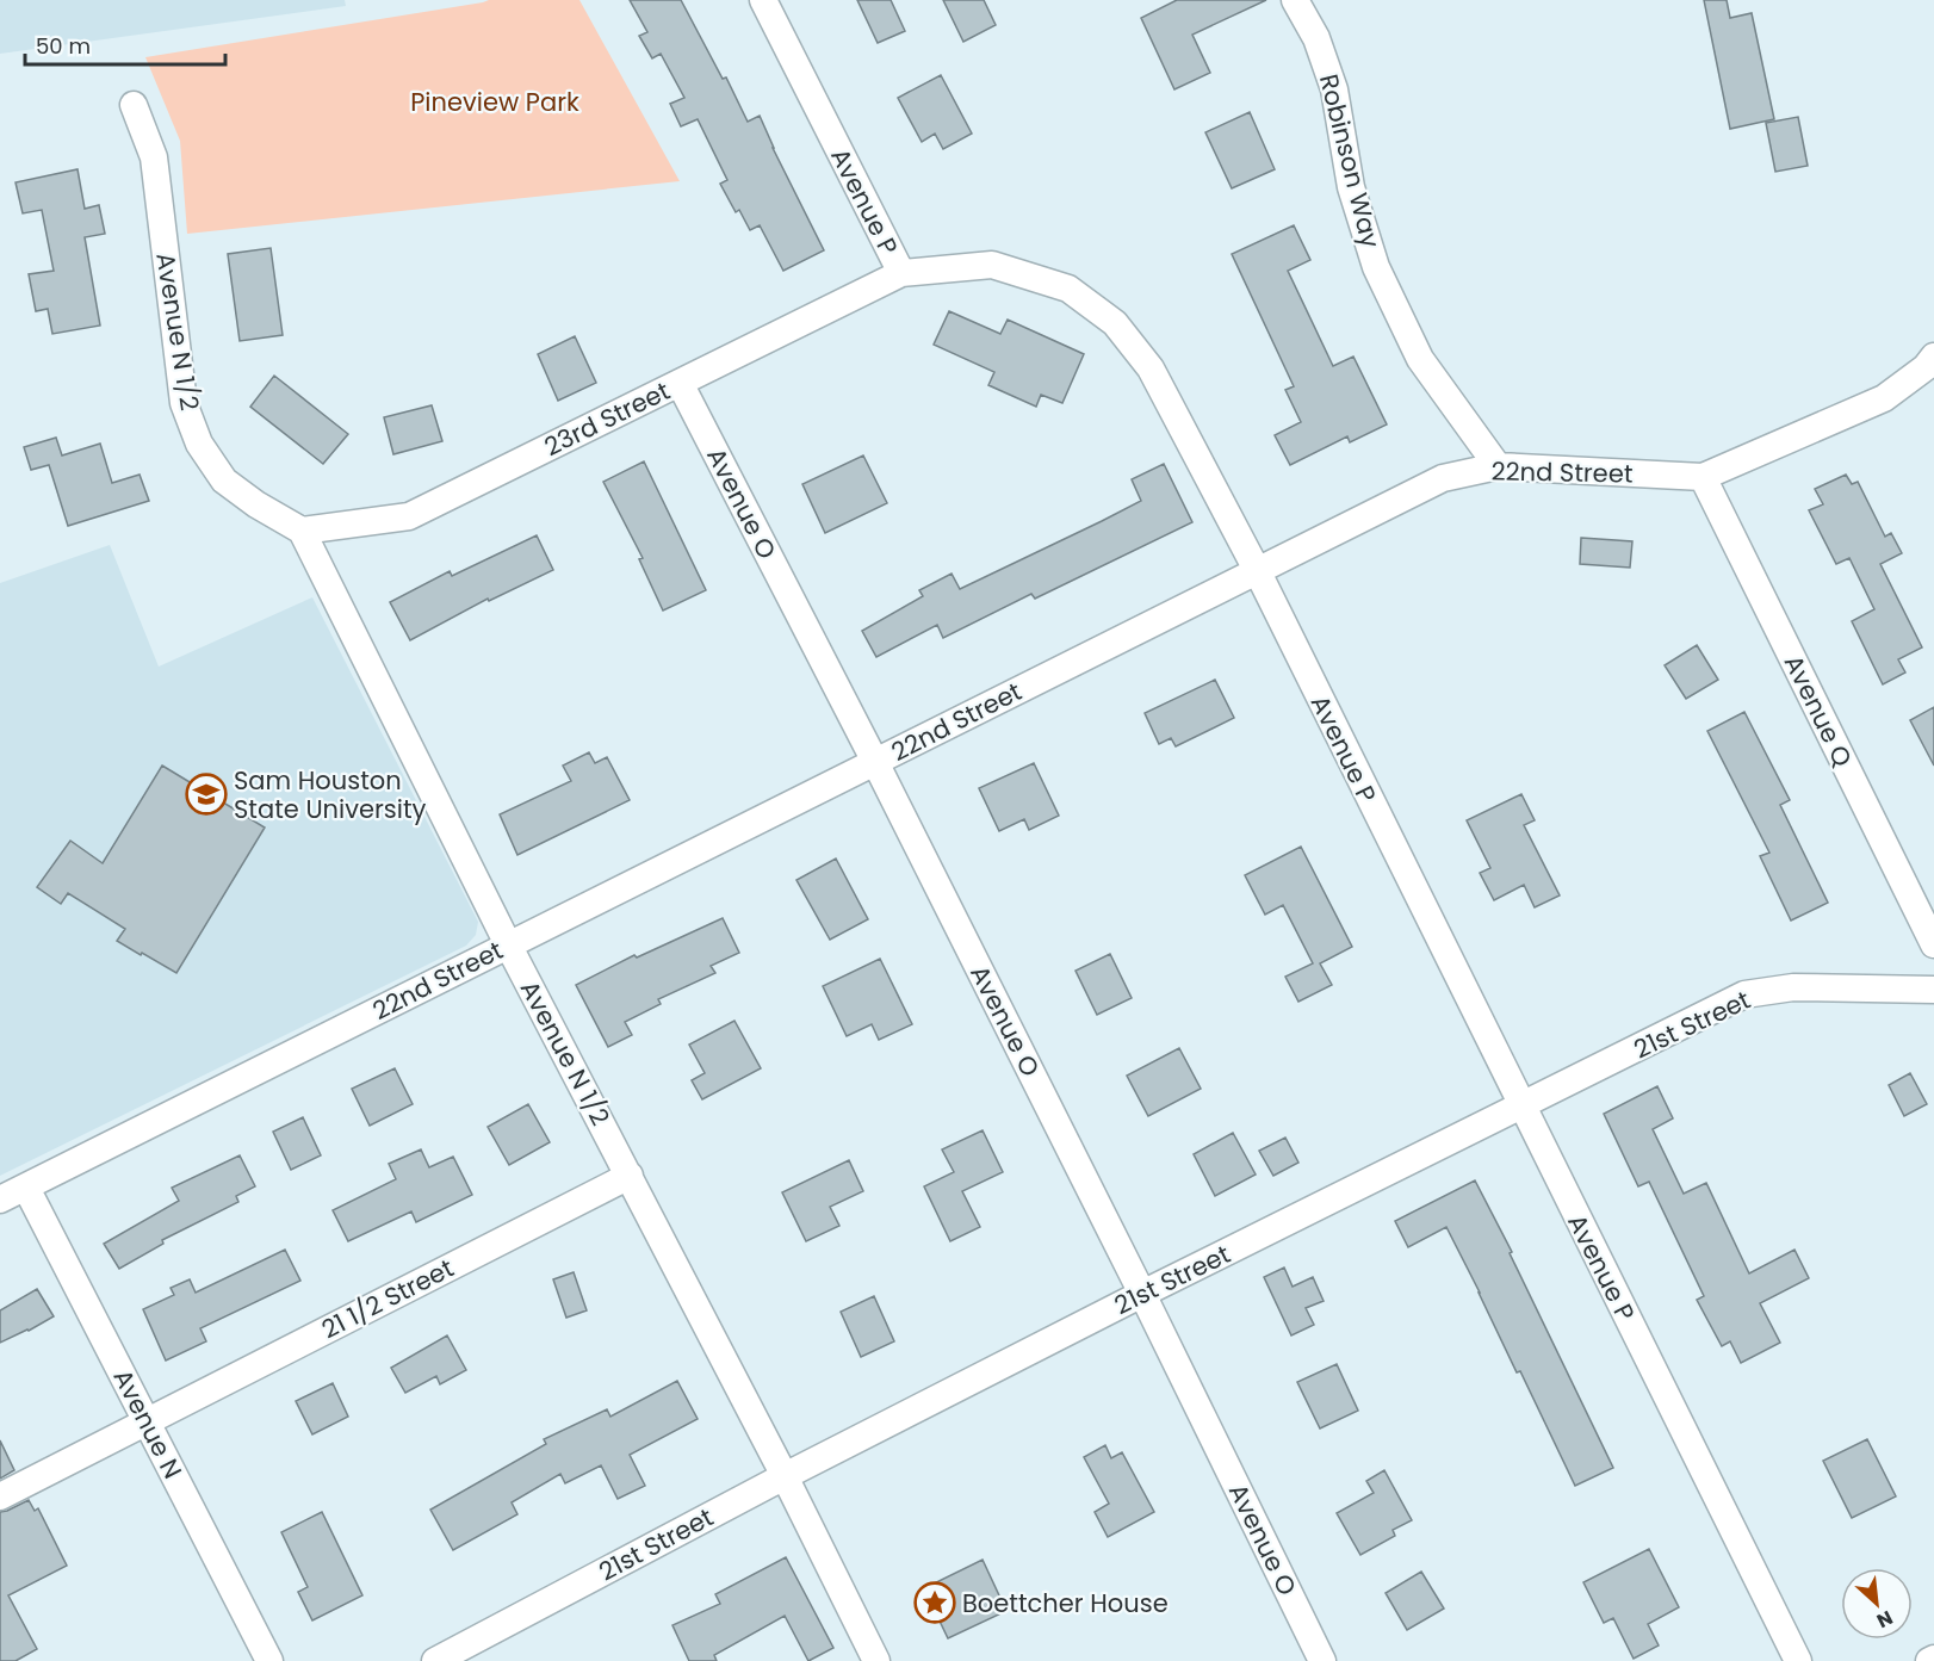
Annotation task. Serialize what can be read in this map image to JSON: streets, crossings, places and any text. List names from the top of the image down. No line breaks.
{"streets":{"street":["Robinson Way","Avenue P","Avenue N 1/2","23rd Street","22nd Street","Avenue O","Avenue Q","21st Street","21 1/2 Street","Avenue N"]},"crossings":[["Robinson Way","22nd Street"],["Avenue P","23rd Street"],["Avenue P","22nd Street"],["Avenue P","21st Street"],["Avenue N 1/2","23rd Street"],["Avenue N 1/2","22nd Street"],["Avenue N 1/2","21st Street"],["Avenue N 1/2","21 1/2 Street"],["23rd Street","Avenue O"],["22nd Street","Avenue O"],["22nd Street","Avenue Q"],["22nd Street","Avenue N"],["Avenue O","21st Street"],["21 1/2 Street","Avenue N"]],"parks":["Pineview Park"],"places":{"school or university":["Sam Houston State University"],"place":["Boettcher House"]},"scale_bar":"50 m","north":"bottom right"}
